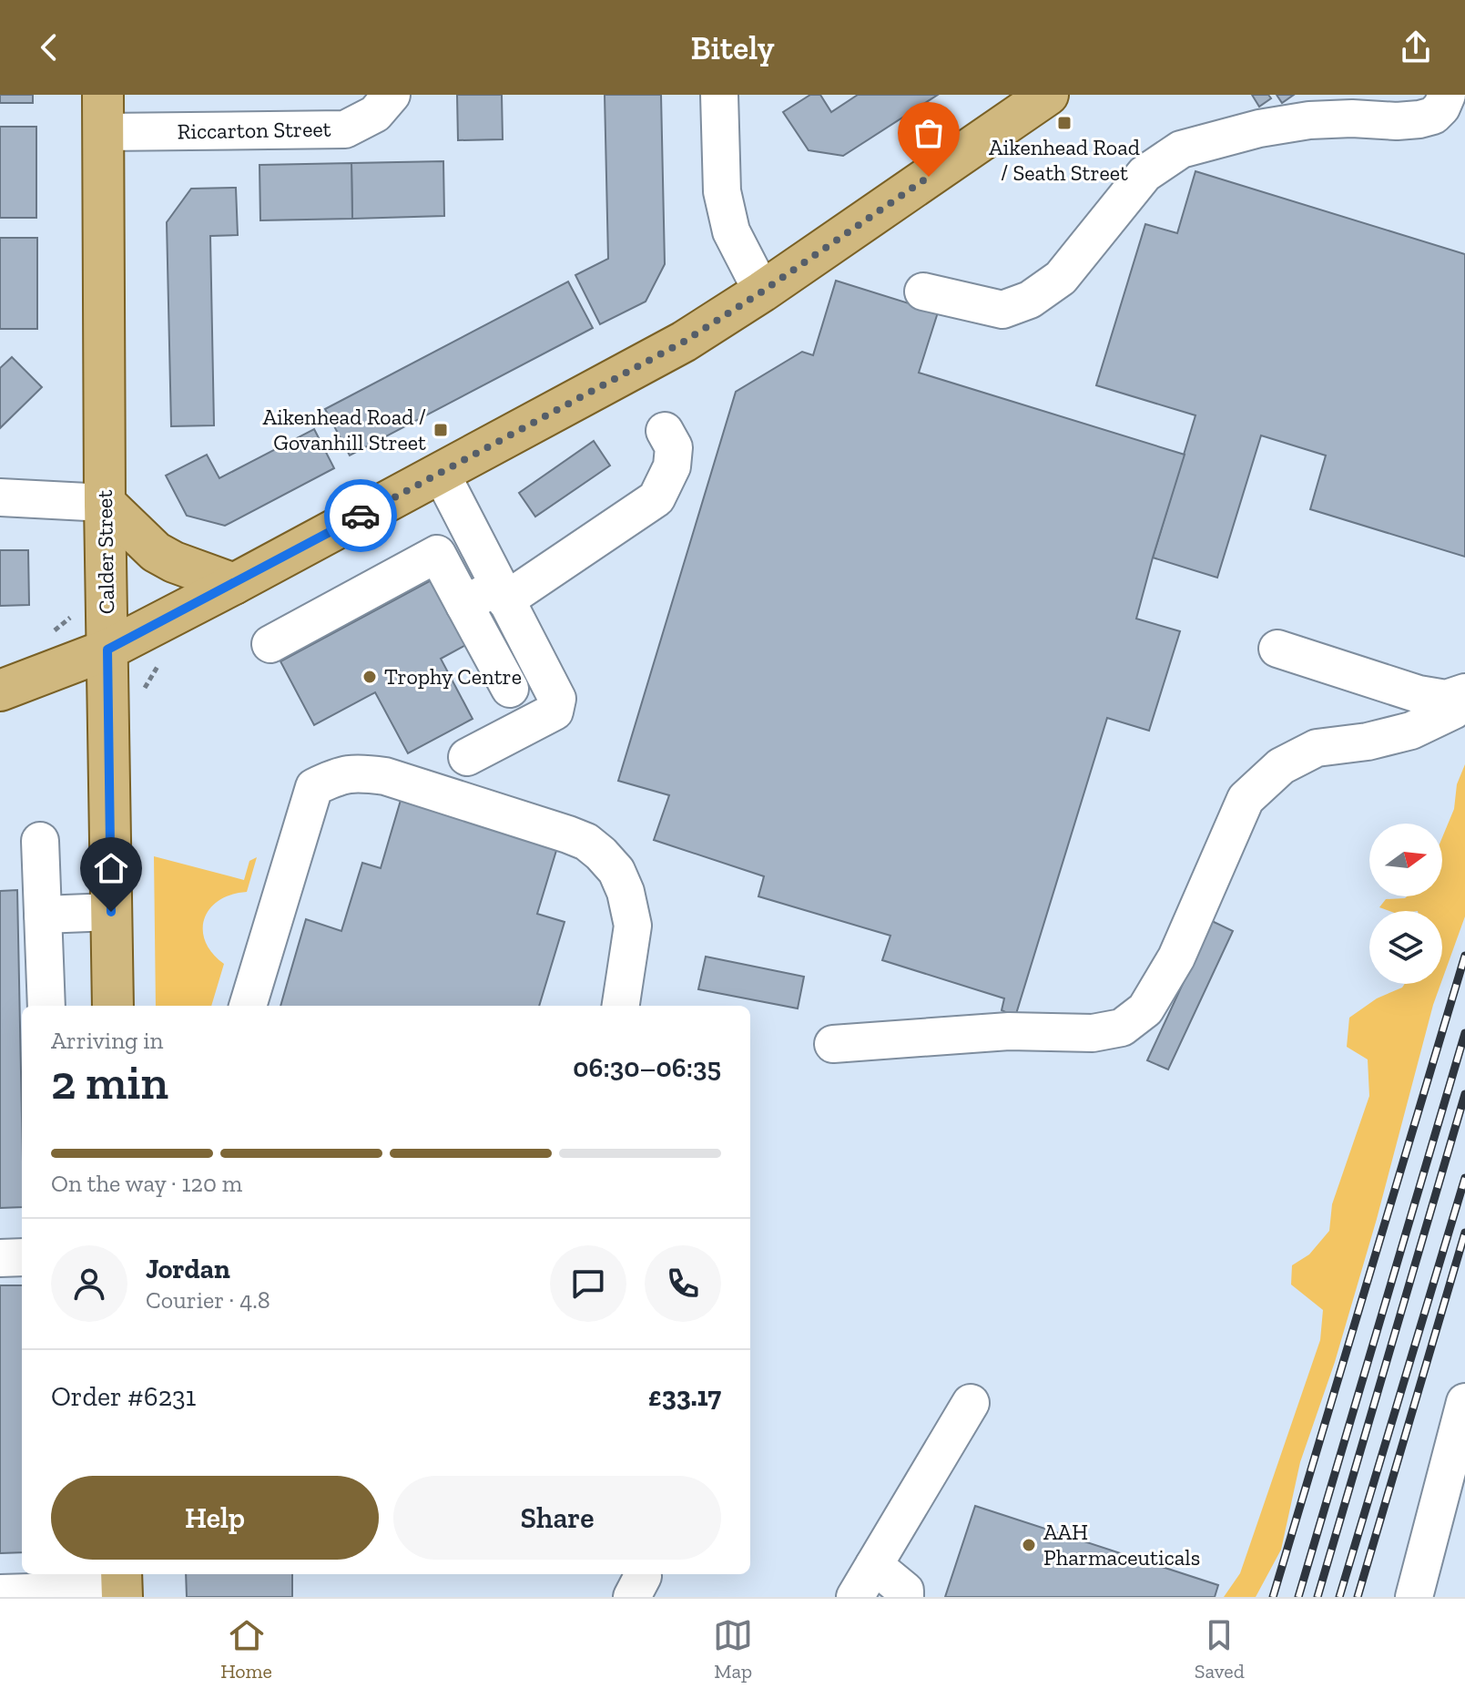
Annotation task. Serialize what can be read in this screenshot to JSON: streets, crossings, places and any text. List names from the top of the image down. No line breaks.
{"streets":{"main road":["Calder Street"],"street":["Riccarton Street"]},"crossings":[["Riccarton Street","Calder Street"]],"places":{"transit":["Aikenhead Road / Seath Street","Aikenhead Road / Govanhill Street"],"other":["Trophy Centre","AAH Pharmaceuticals"]},"north":"right","page":{"header":"Bitely","heading":["2 min","Arriving in","06:30–06:35"],"panel":["Jordan","Courier · 4.8","Order #6231","£33.17"],"bar":"On the way · 120 m","buttons":["Help","Share"],"tabs":["Home","Map","Saved"]}}
